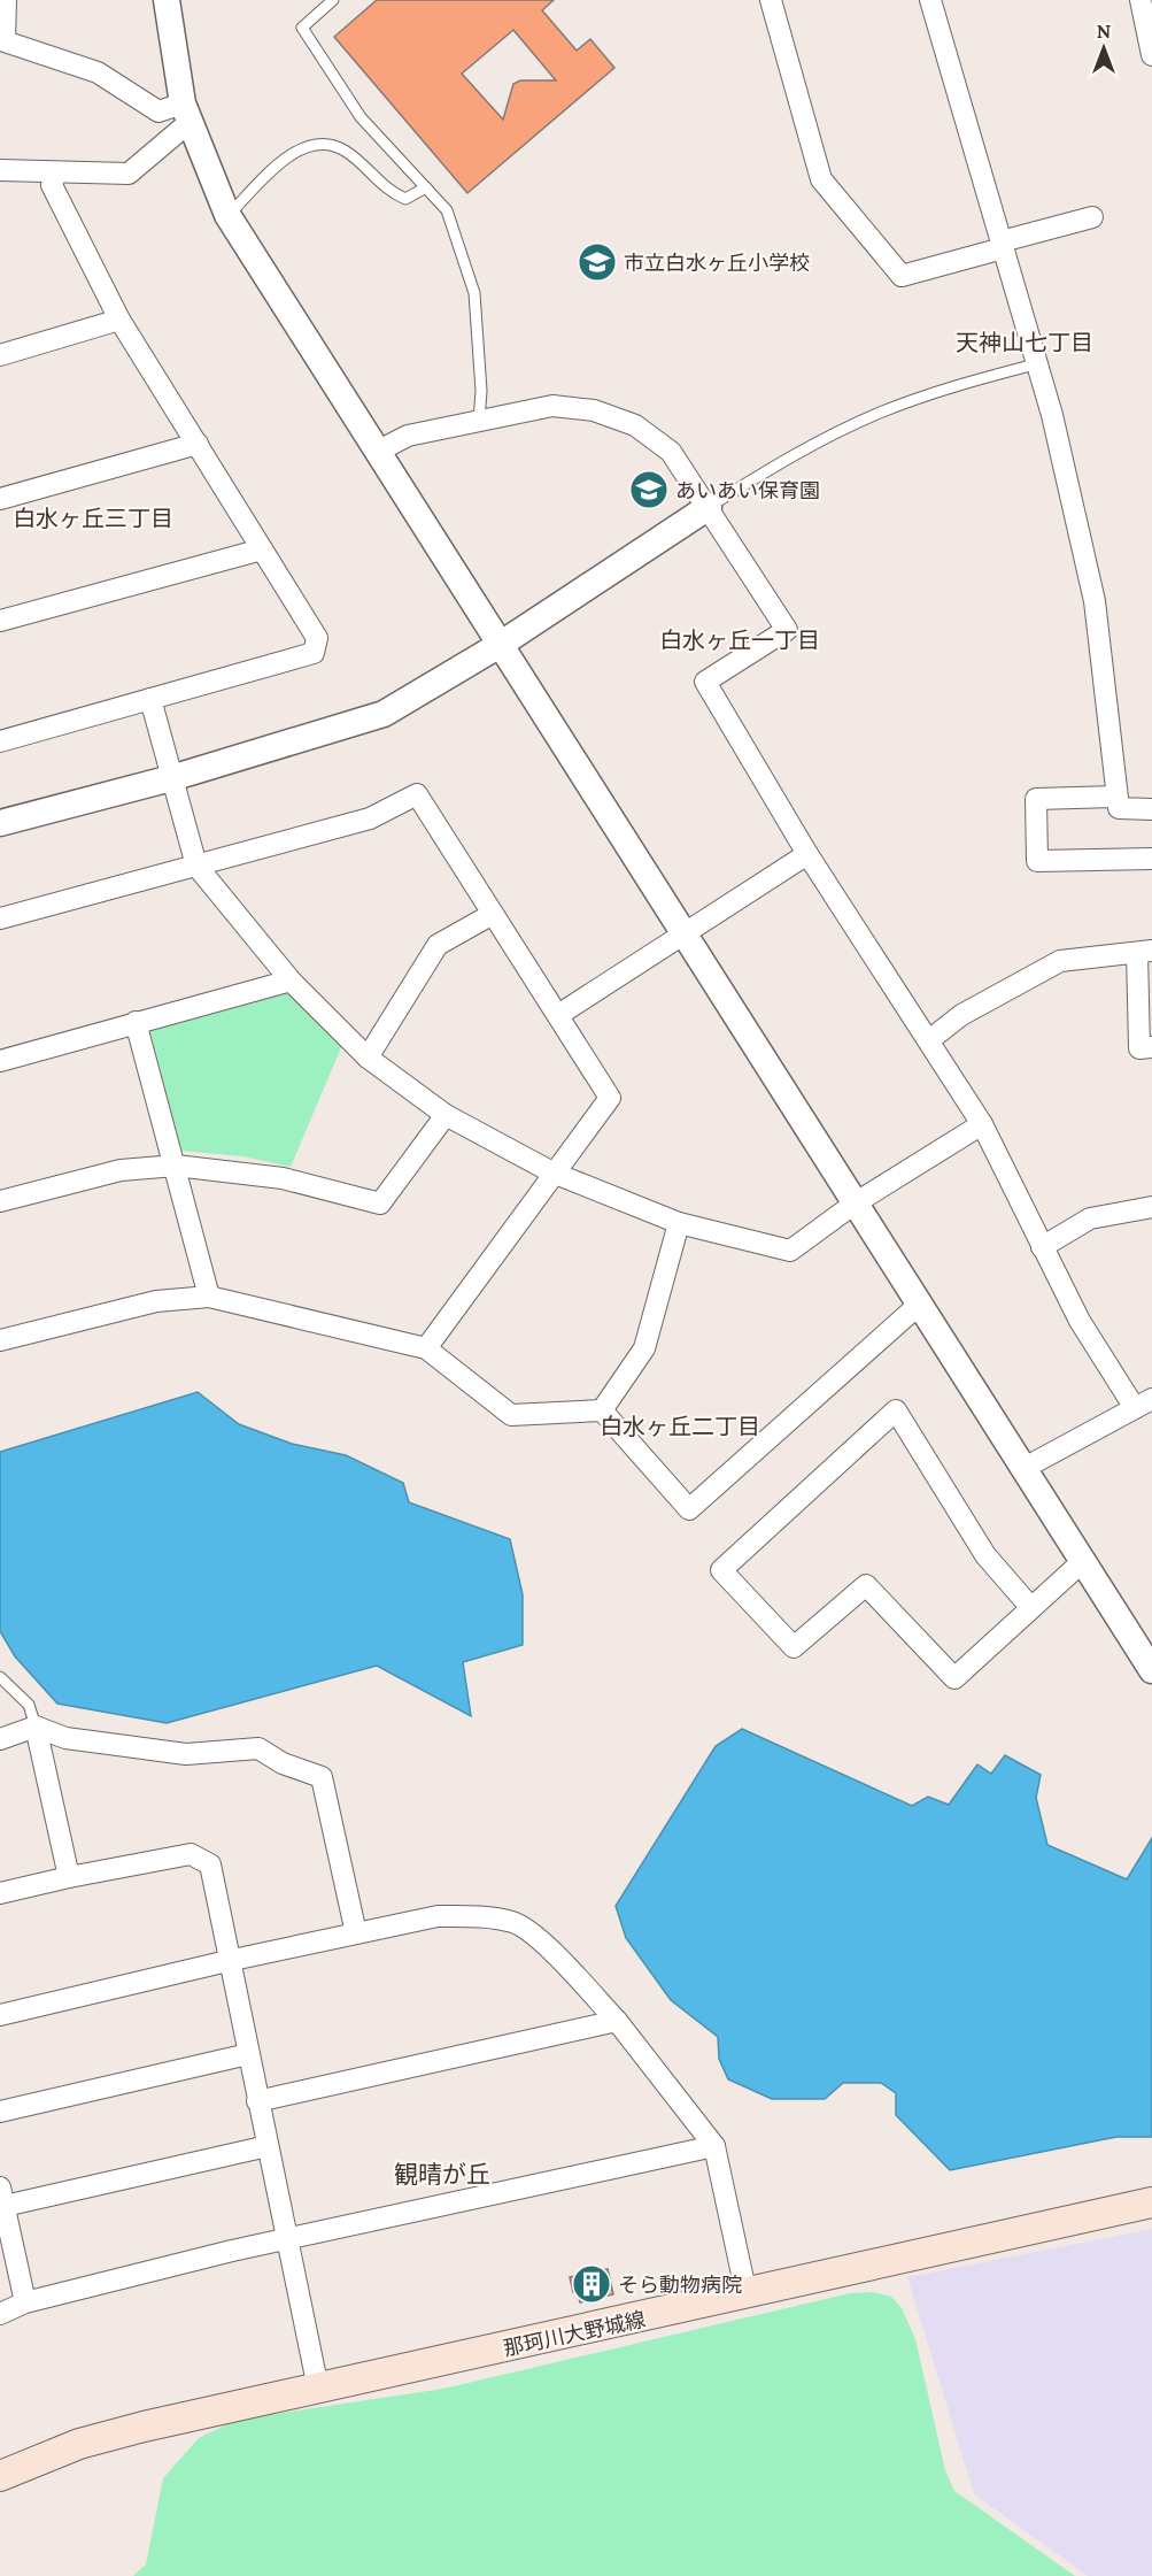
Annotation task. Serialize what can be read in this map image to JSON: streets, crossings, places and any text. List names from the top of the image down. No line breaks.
{"streets":{"main road":["那珂川大野城線"]},"districts":["天神山七丁目","白水ヶ丘三丁目","白水ヶ丘一丁目","白水ヶ丘二丁目","観晴が丘"],"places":{"school or university":["市立白水ヶ丘小学校","あいあい保育園"],"building":["そら動物病院"]},"north":"top"}
